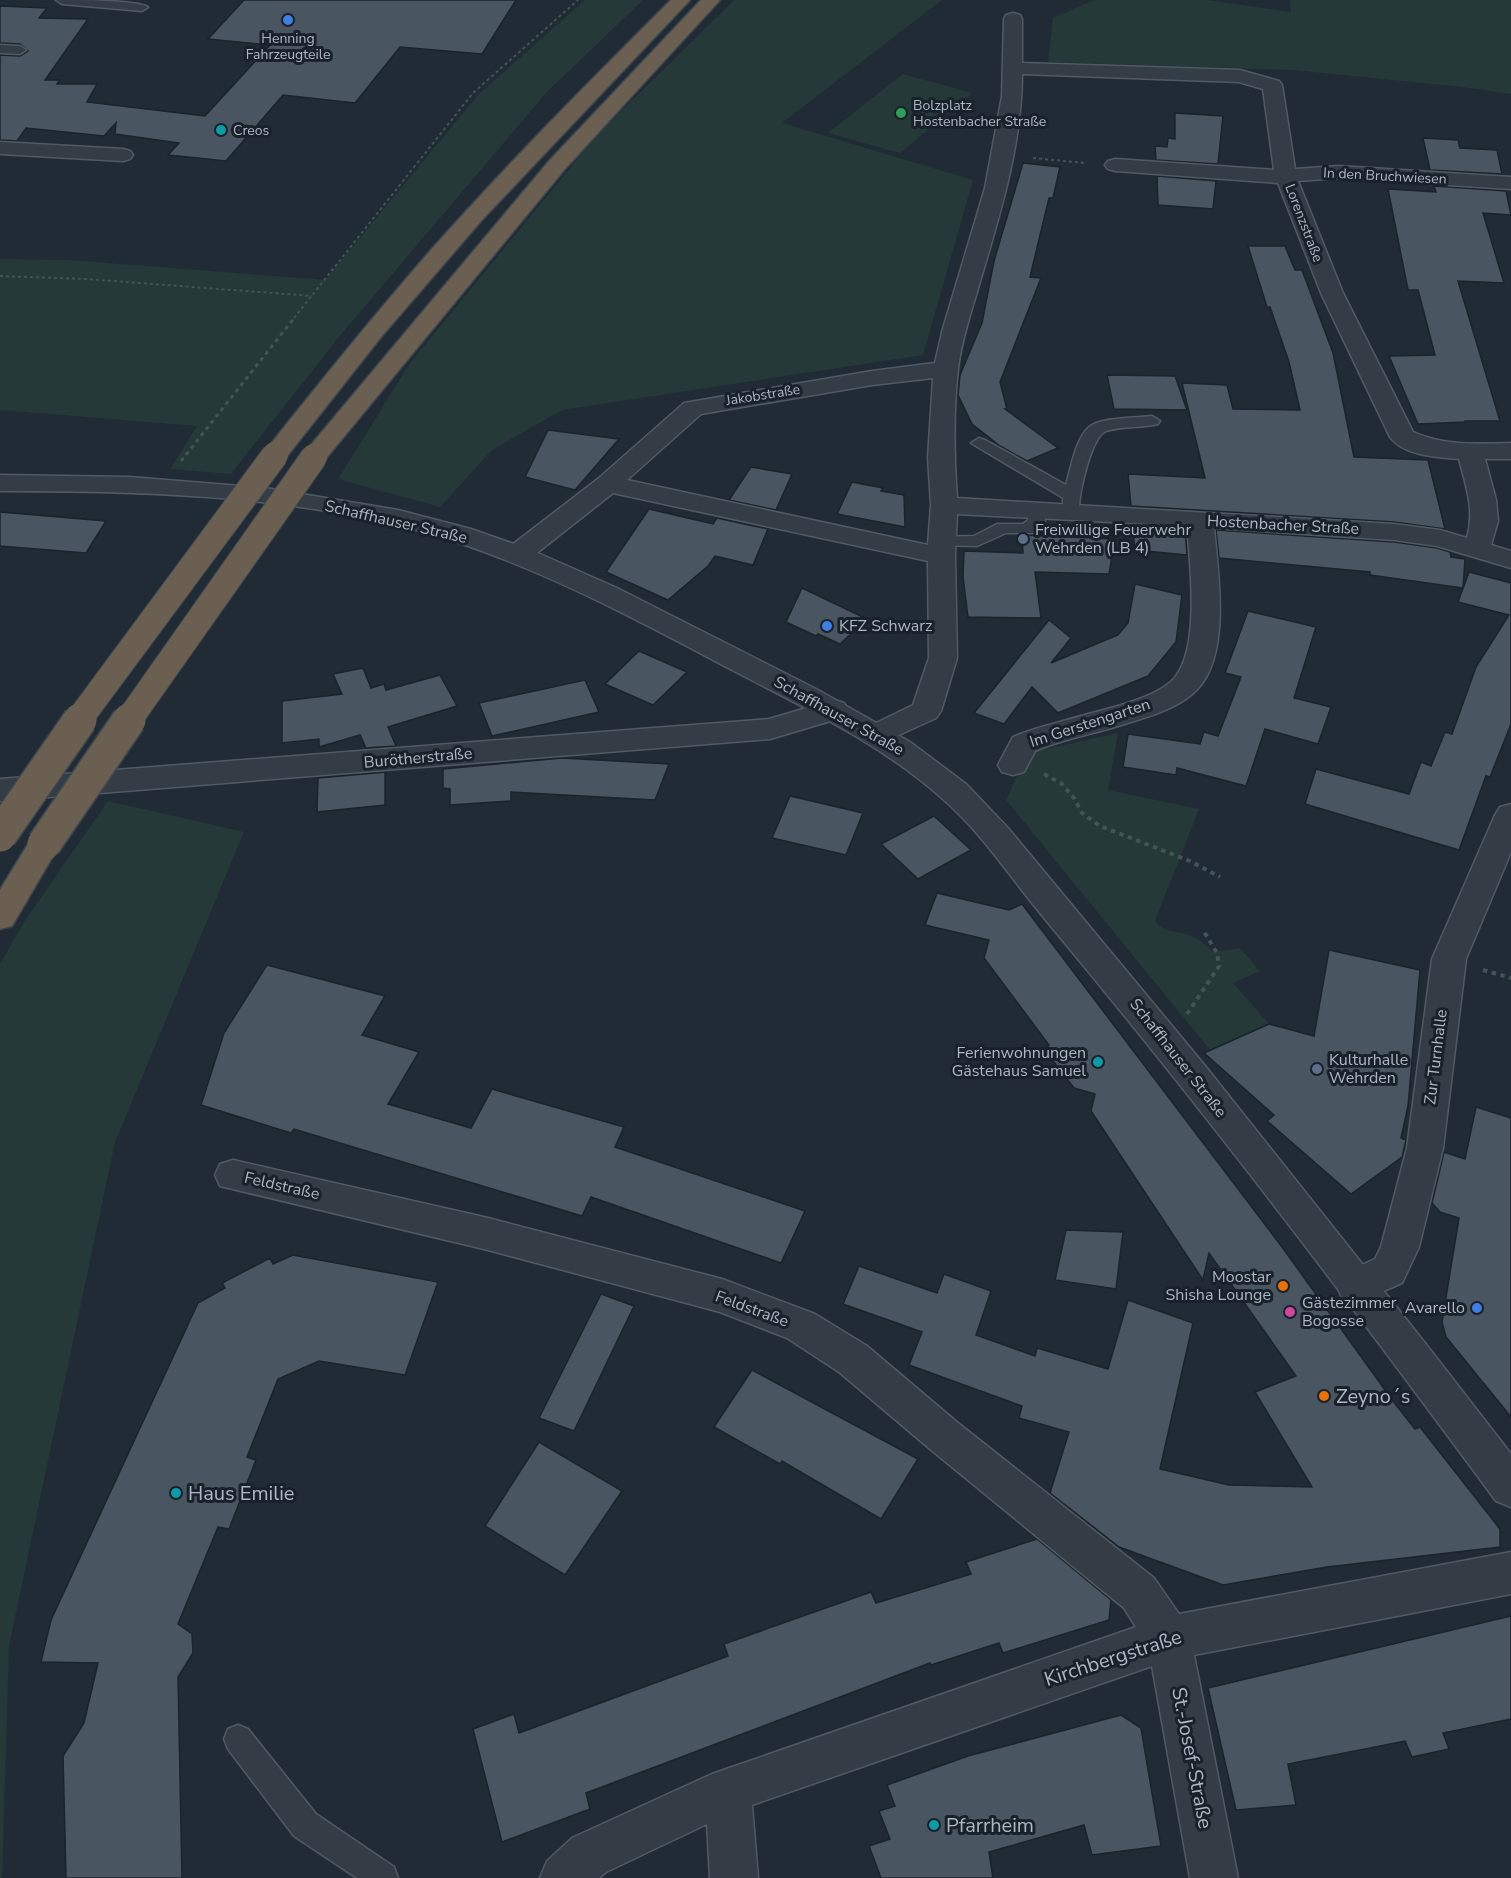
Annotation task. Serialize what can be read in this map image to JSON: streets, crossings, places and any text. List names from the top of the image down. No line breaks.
{"streets":{"street":["In den Bruchwiesen","Lorenzstraße","Jakobstraße","Schaffhauser Straße","Hostenbacher Straße","Im Gerstengarten","Burötherstraße","Zur Turnhalle","Feldstraße","Kirchbergstraße","St.-Josef-Straße"]},"crossings":[["In den Bruchwiesen","Lorenzstraße"],["Jakobstraße","Schaffhauser Straße"],["Schaffhauser Straße","Burötherstraße"],["Schaffhauser Straße","Zur Turnhalle"],["Hostenbacher Straße","Im Gerstengarten"],["Feldstraße","Kirchbergstraße"],["Feldstraße","St.-Josef-Straße"],["Kirchbergstraße","St.-Josef-Straße"]],"places":["Henning Fahrzeugteile","Bolzplatz Hostenbacher Straße","Creos","Freiwillige Feuerwehr Wehrden (LB 4)","KFZ Schwarz","Ferienwohnungen Gästehaus Samuel","Kulturhalle Wehrden","Moostar Shisha Lounge","Avarello","Gästezimmer Bogosse","Zeyno´s","Haus Emilie","Pfarrheim"]}
